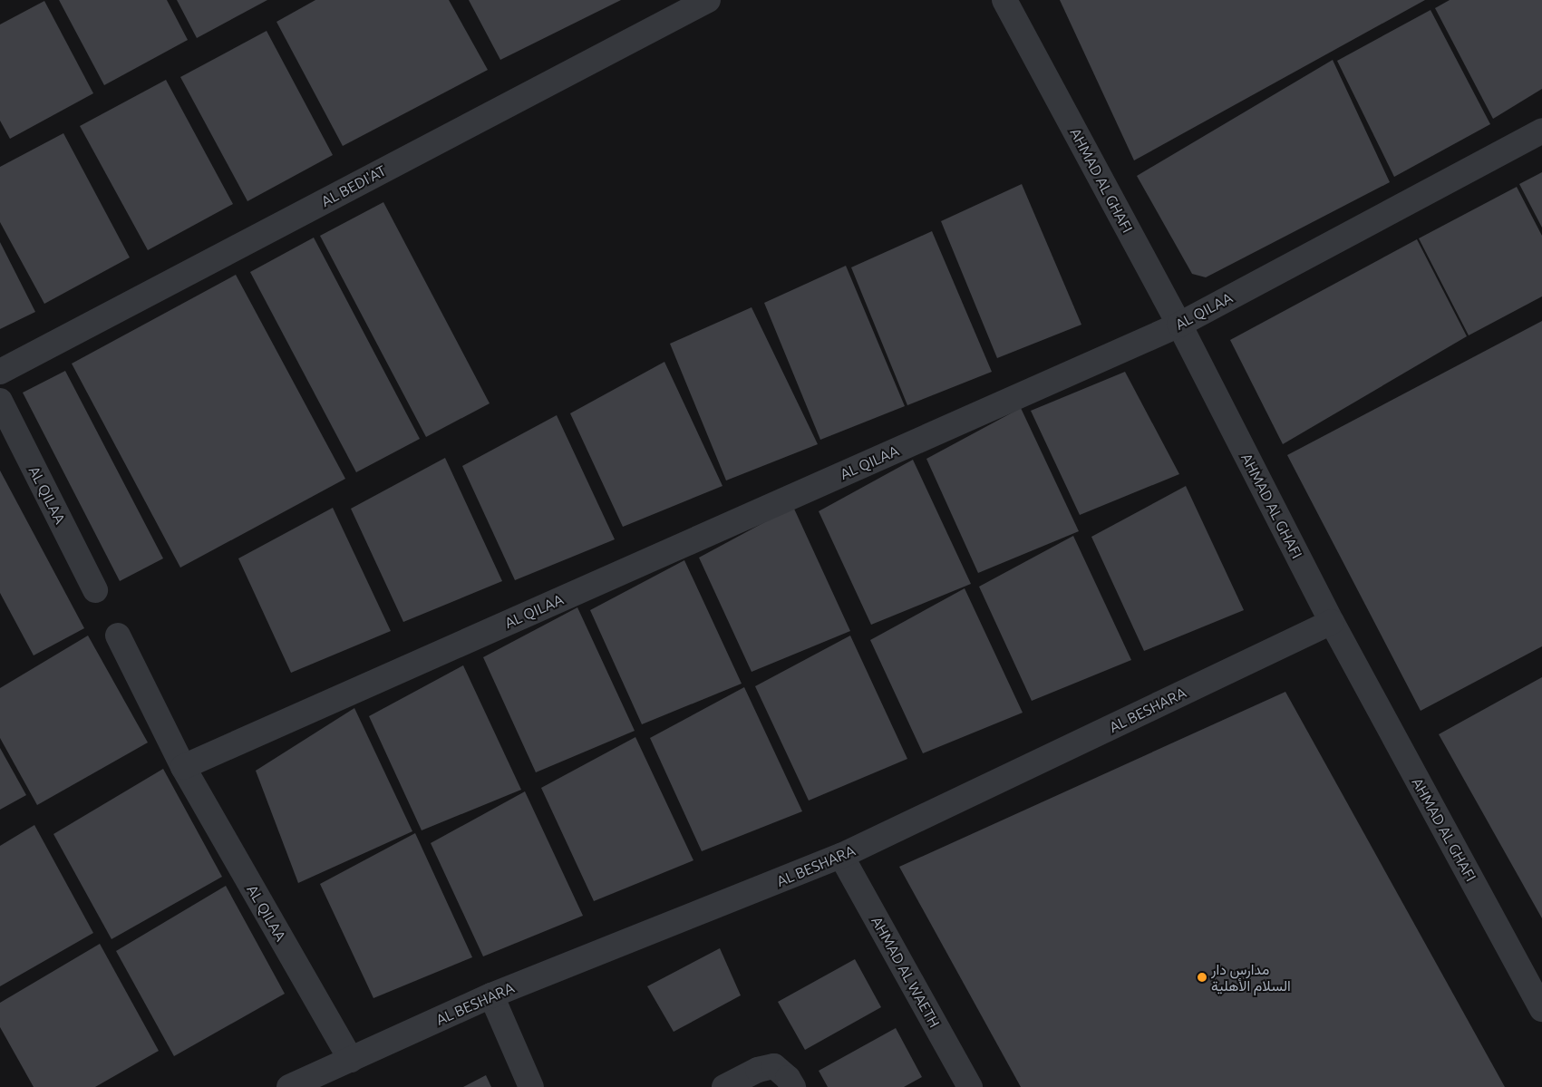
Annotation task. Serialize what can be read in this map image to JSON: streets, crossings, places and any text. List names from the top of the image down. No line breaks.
{"streets":{"street":["AHMAD AL GHAFI","AL BEDI'AT","AL QILAA","AL BESHARA","AHMAD AL WAETH"]},"crossings":[["AHMAD AL GHAFI","AL QILAA"],["AHMAD AL GHAFI","AL BESHARA"],["AL QILAA","AL BESHARA"],["AL BESHARA","AHMAD AL WAETH"]],"places":["مدارس دار السلام الأهلية"]}
